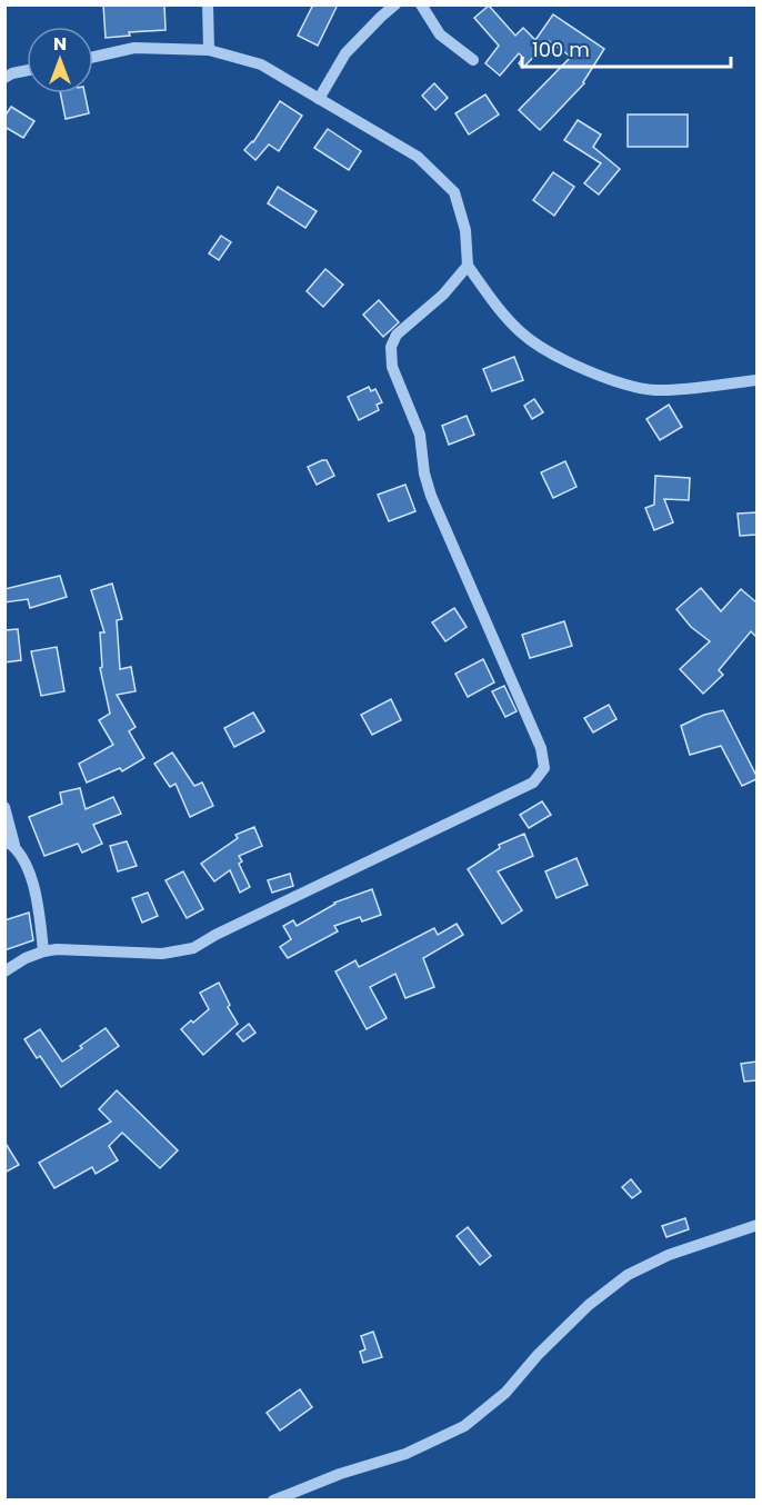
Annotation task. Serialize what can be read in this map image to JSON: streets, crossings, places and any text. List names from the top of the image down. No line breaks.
{"scale_bar":"100 m","north":"top"}
